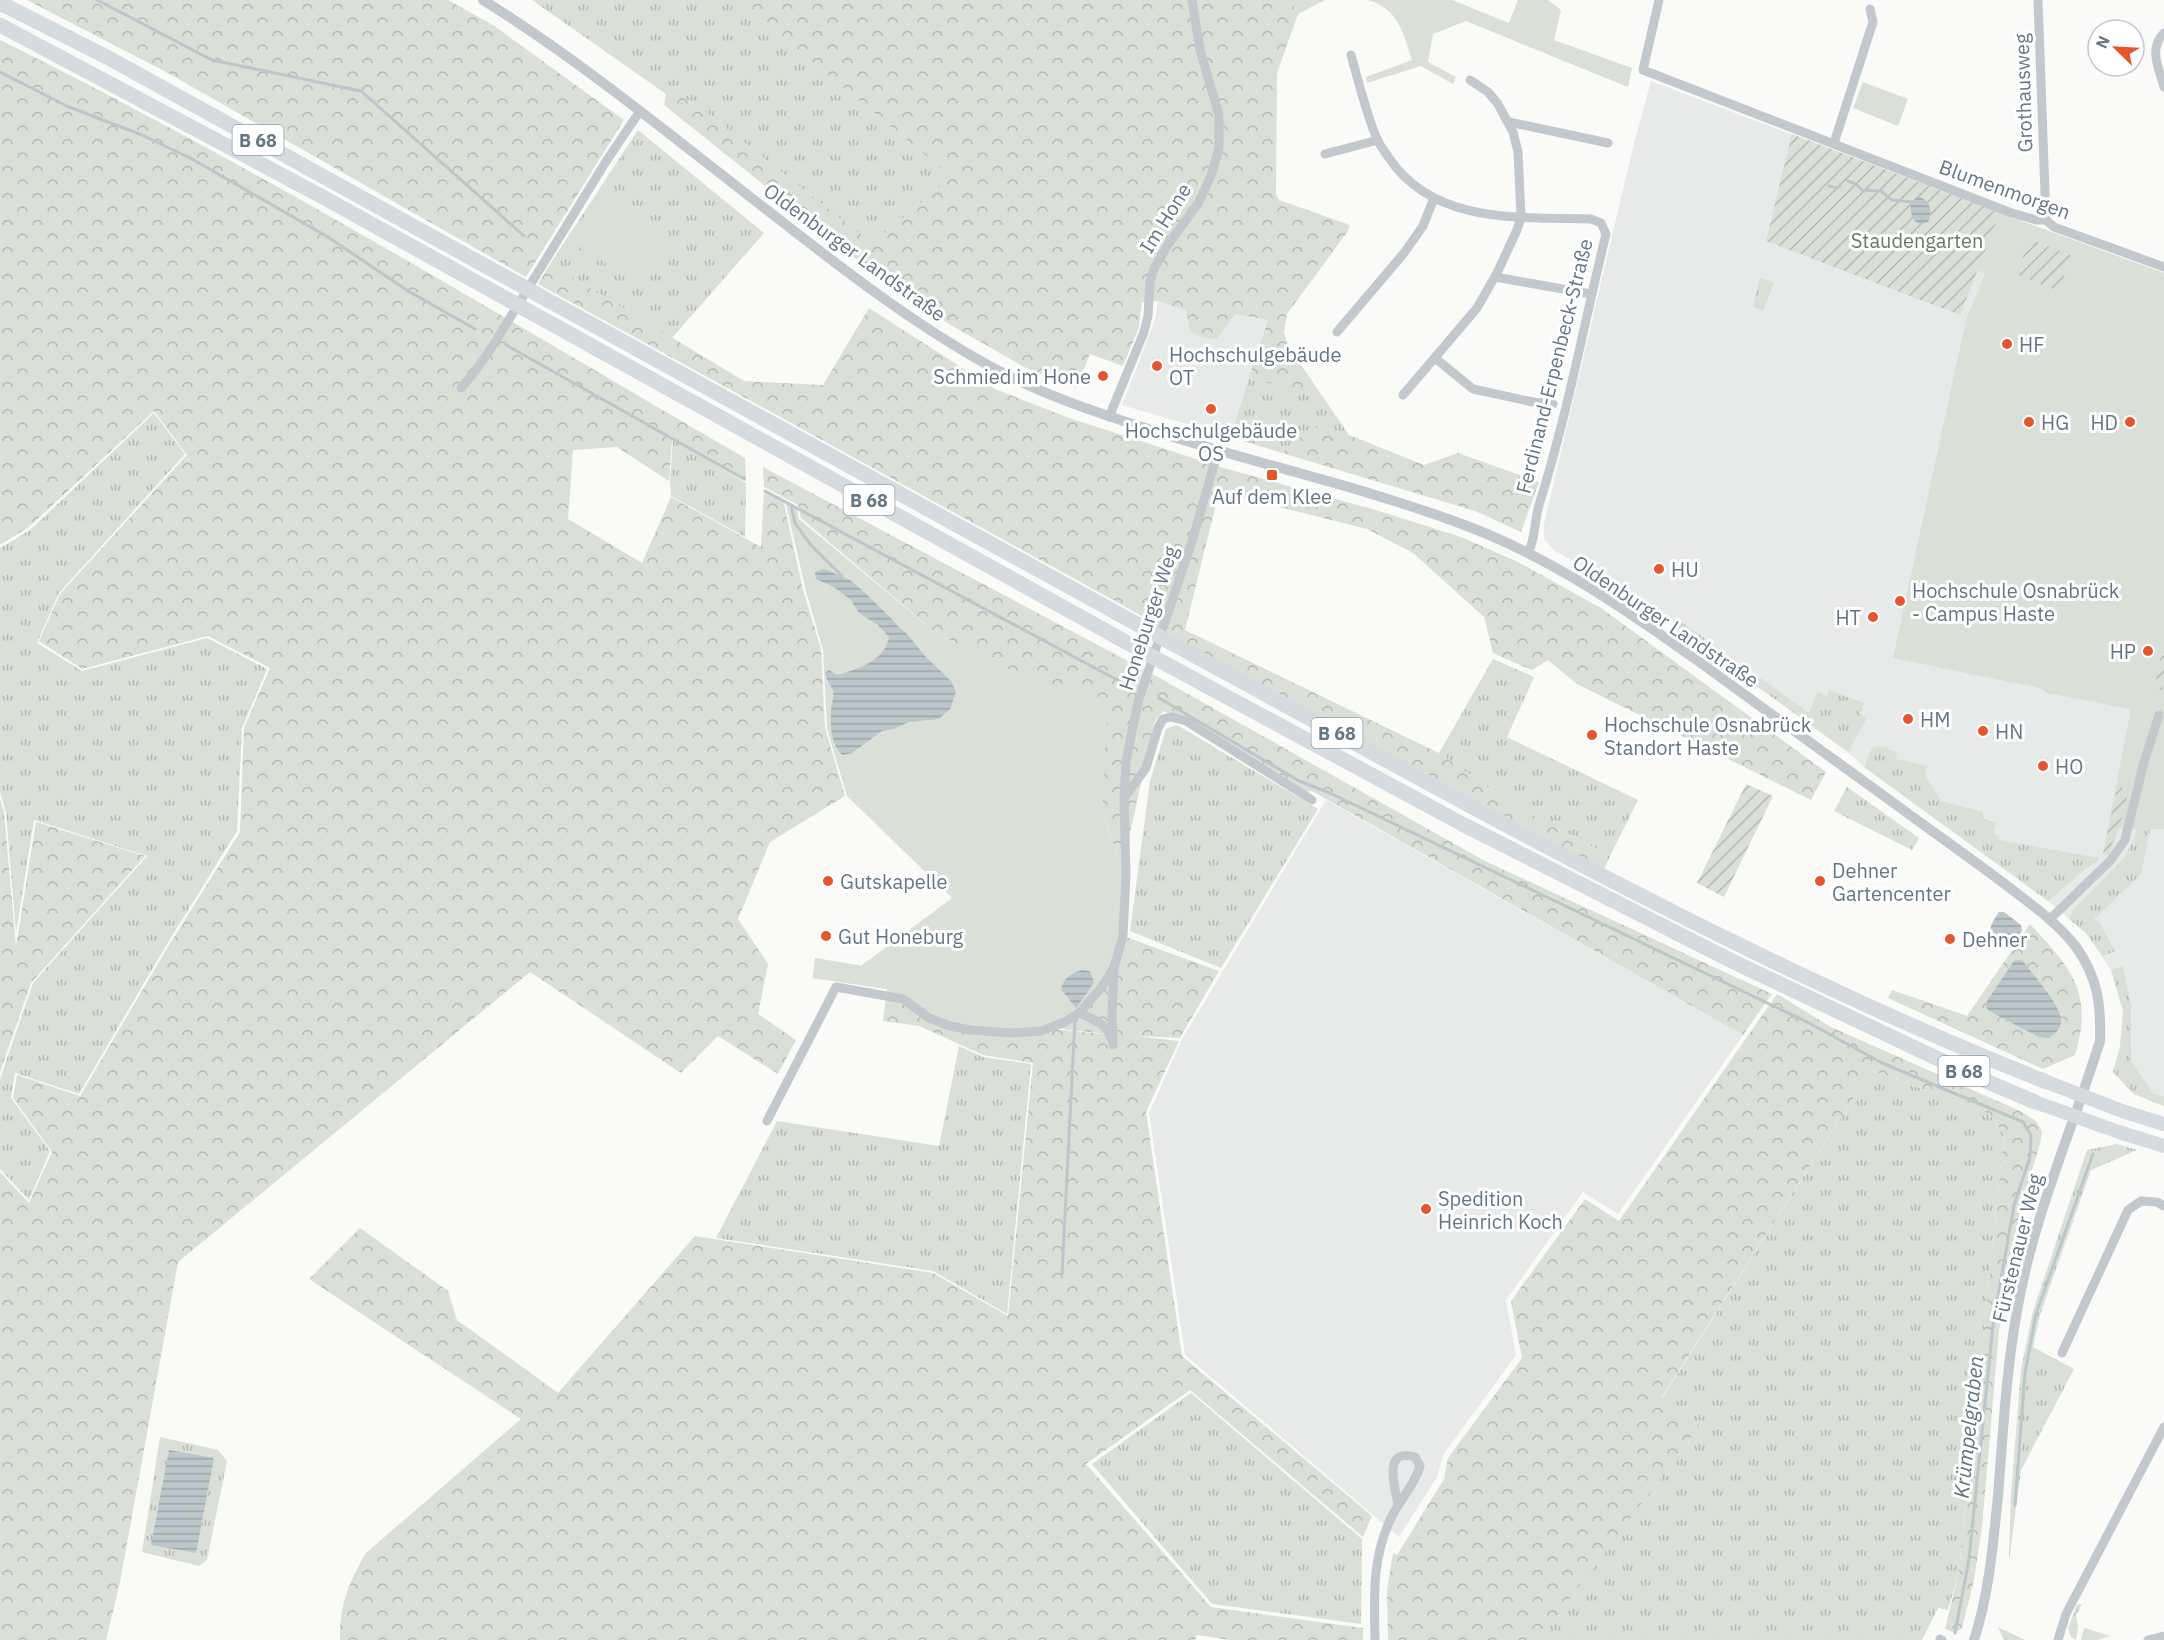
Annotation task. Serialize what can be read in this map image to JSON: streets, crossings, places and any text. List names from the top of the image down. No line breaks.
{"streets":{"highway":["B 68"],"street":["Grothausweg","Blumenmorgen","Im Hone","Oldenburger Landstraße","Ferdinand-Erpenbeck-Straße","Honeburger Weg","Fürstenauer Weg"]},"crossings":[["Grothausweg","Blumenmorgen"],["B 68","Oldenburger Landstraße"],["B 68","Fürstenauer Weg"],["Im Hone","Oldenburger Landstraße"],["Oldenburger Landstraße","Ferdinand-Erpenbeck-Straße"],["Oldenburger Landstraße","Honeburger Weg"],["Oldenburger Landstraße","Fürstenauer Weg"]],"water":["Krümpelgraben"],"parks":["Staudengarten"],"places":{"other":["HF","Hochschulgebäude OT","Schmied im Hone","Hochschulgebäude OS","HG","HD","HU","Hochschule Osnabrück - Campus Haste","HT","HP","HM","HN","Hochschule Osnabrück Standort Haste","HO","Gutskapelle","Dehner Gartencenter","Gut Honeburg","Dehner","Spedition Heinrich Koch"],"transit":["Auf dem Klee"]},"north":"top left"}
